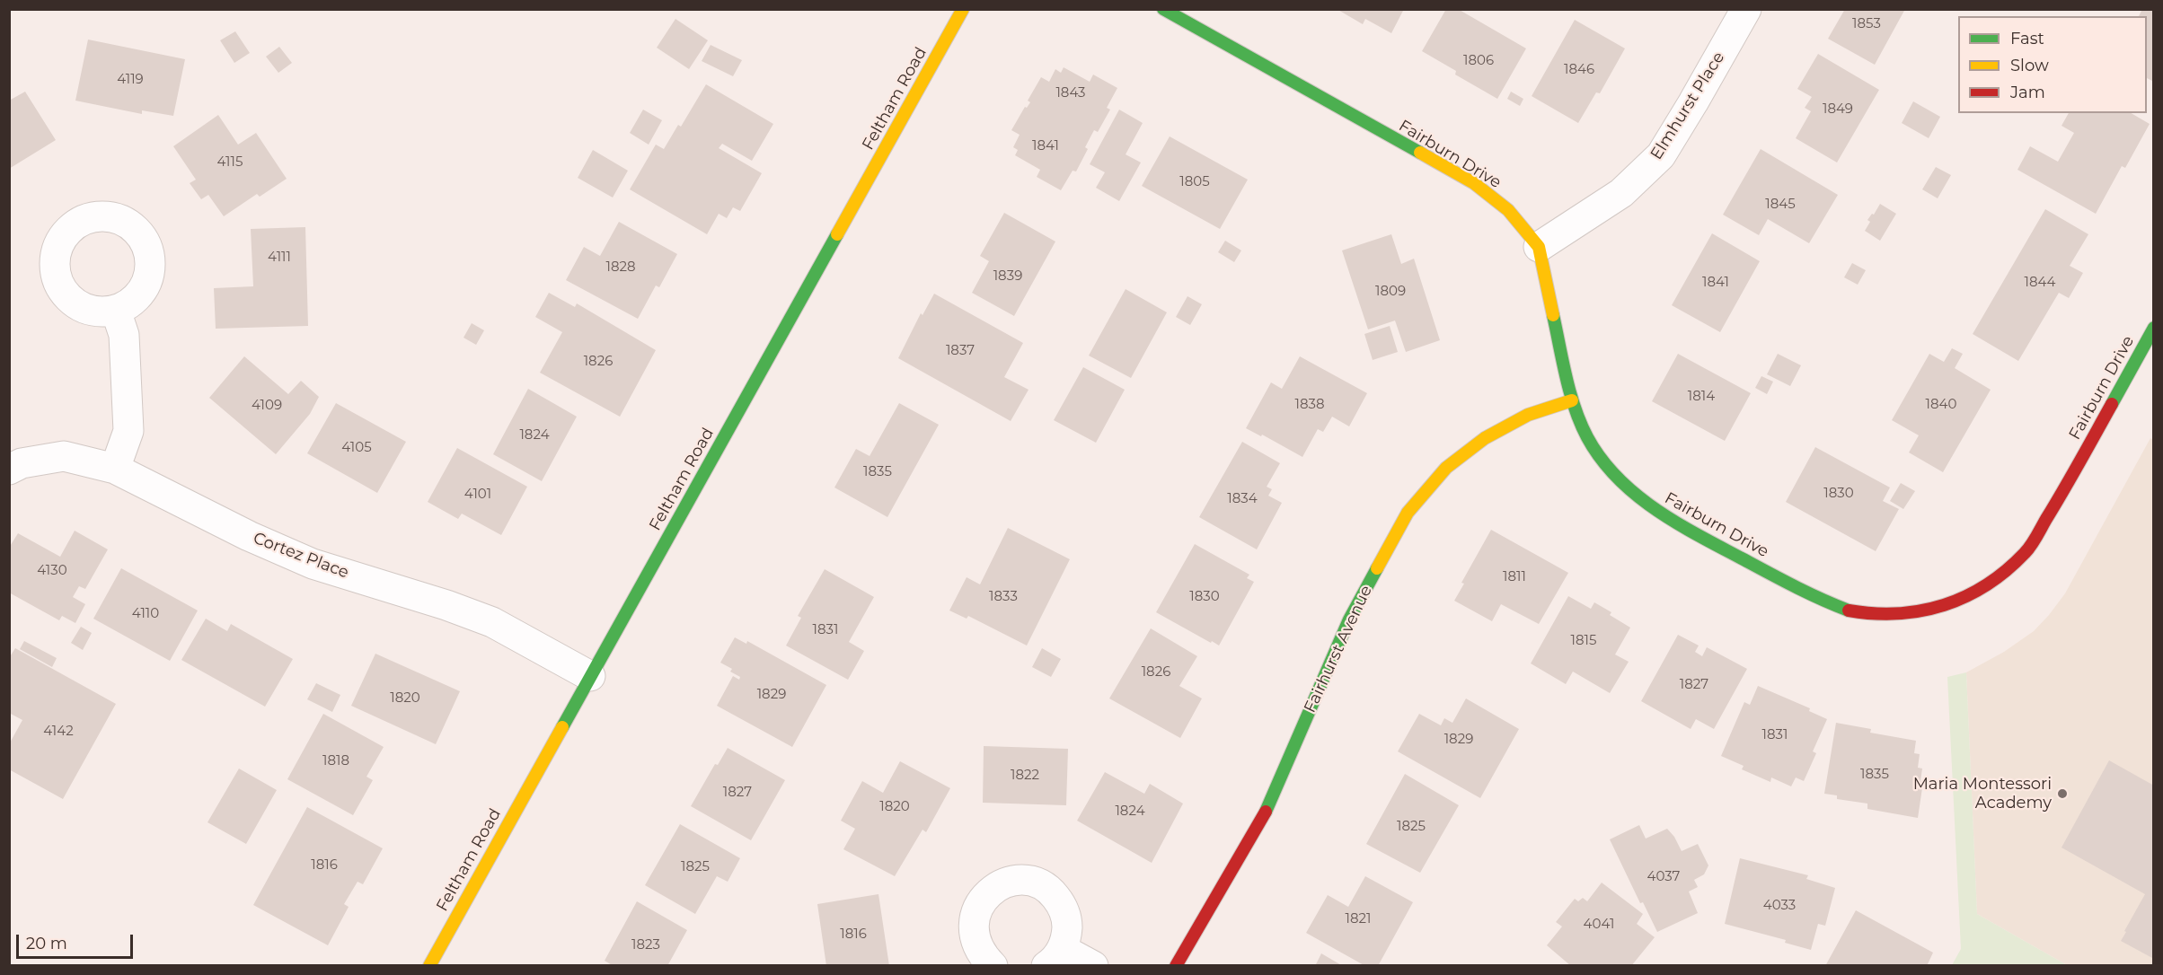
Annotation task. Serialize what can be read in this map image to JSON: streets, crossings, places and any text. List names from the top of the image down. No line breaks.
{"streets":{"street":["Feltham Road","Elmhurst Place","Fairburn Drive","Cortez Place","Fairhurst Avenue"]},"crossings":[["Feltham Road","Cortez Place"],["Elmhurst Place","Fairburn Drive"],["Fairburn Drive","Fairhurst Avenue"]],"places":["Maria Montessori Academy"],"house_numbers":["1853","1806","1846","4119","1843","1849","1841","4115","1805","1845","4111","1828","1839","1841","1844","1809","1837","1826","1814","1838","1840","4109","1824","4105","1835","1830","4101","1834","4130","1811","1833","1830","4110","1831","1815","1826","1827","1829","1820","4142","1831","1829","1818","1835","1822","1827","1820","1824","1825","1816","1825","4037","4033","1821","4041","1816","1823"],"legend":["Fast","Slow","Jam"],"scale_bar":"20 m"}
